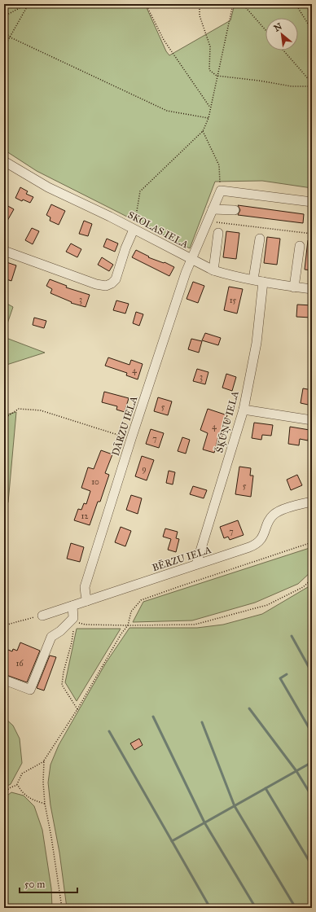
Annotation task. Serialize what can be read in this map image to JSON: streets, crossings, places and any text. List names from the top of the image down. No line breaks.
{"streets":{"street":["SKOLAS IELA","ŠĶŪŅU IELA","DĀRZU IELA","BĒRZU IELA"]},"crossings":[["SKOLAS IELA","ŠĶŪŅU IELA"],["SKOLAS IELA","DĀRZU IELA"],["ŠĶŪŅU IELA","BĒRZU IELA"],["DĀRZU IELA","BĒRZU IELA"]],"house_numbers":["3","15","4","3","5","4","7","9","10","5","12","7","16"],"scale_bar":"50 m","north":"top left"}
